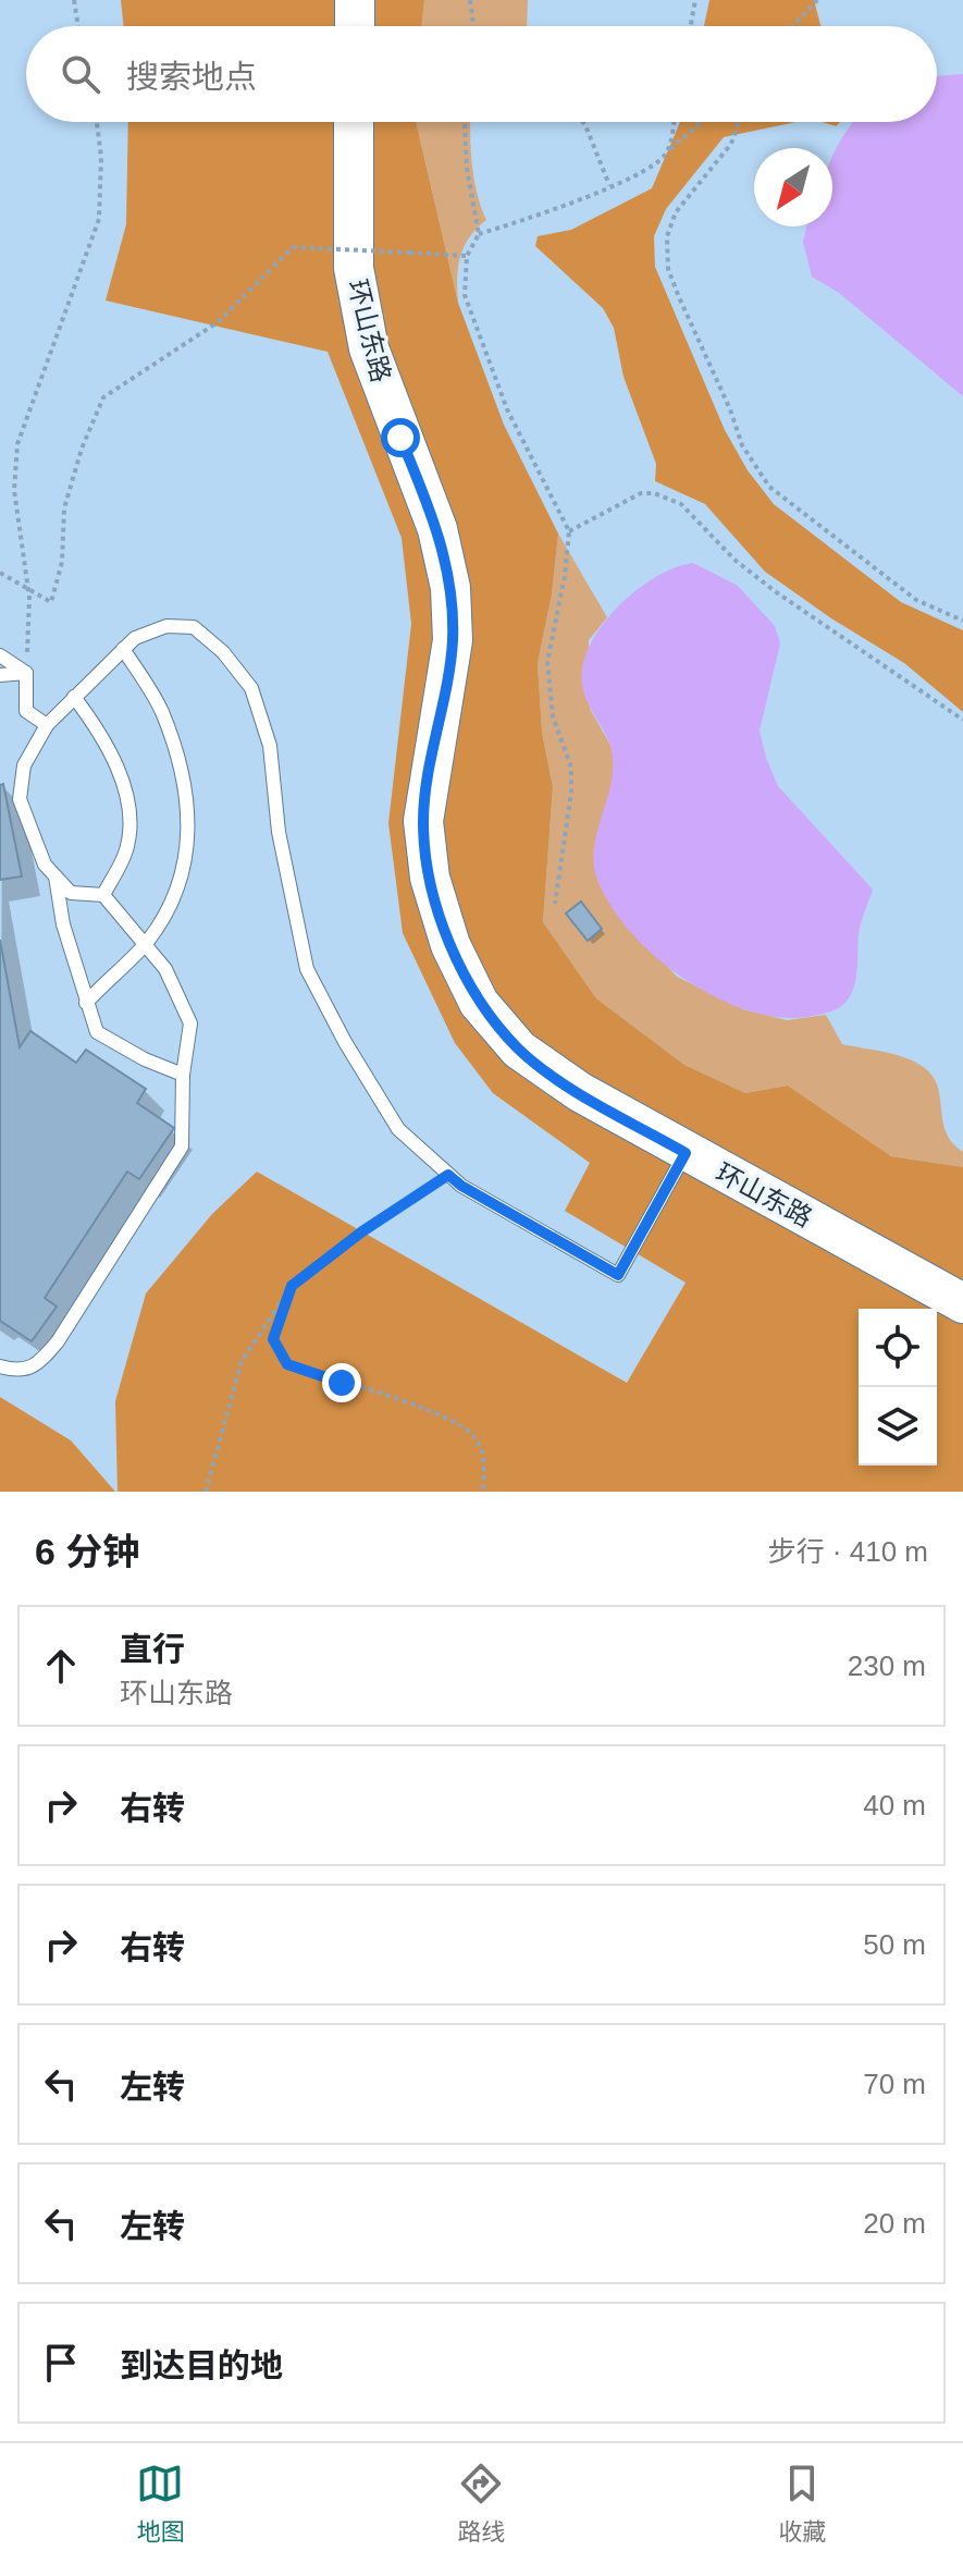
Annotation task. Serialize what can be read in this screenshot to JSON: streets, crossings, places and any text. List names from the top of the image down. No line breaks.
{"streets":{"street":["环山东路"]},"north":"bottom left","page":{"search":"搜索地点","heading":["6 分钟","步行 · 410 m"],"list":[["直行","环山东路","230 m"],["右转","40 m"],["右转","50 m"],["左转","70 m"],["左转","20 m"],"到达目的地"],"nav":["地图","路线","收藏"]}}
